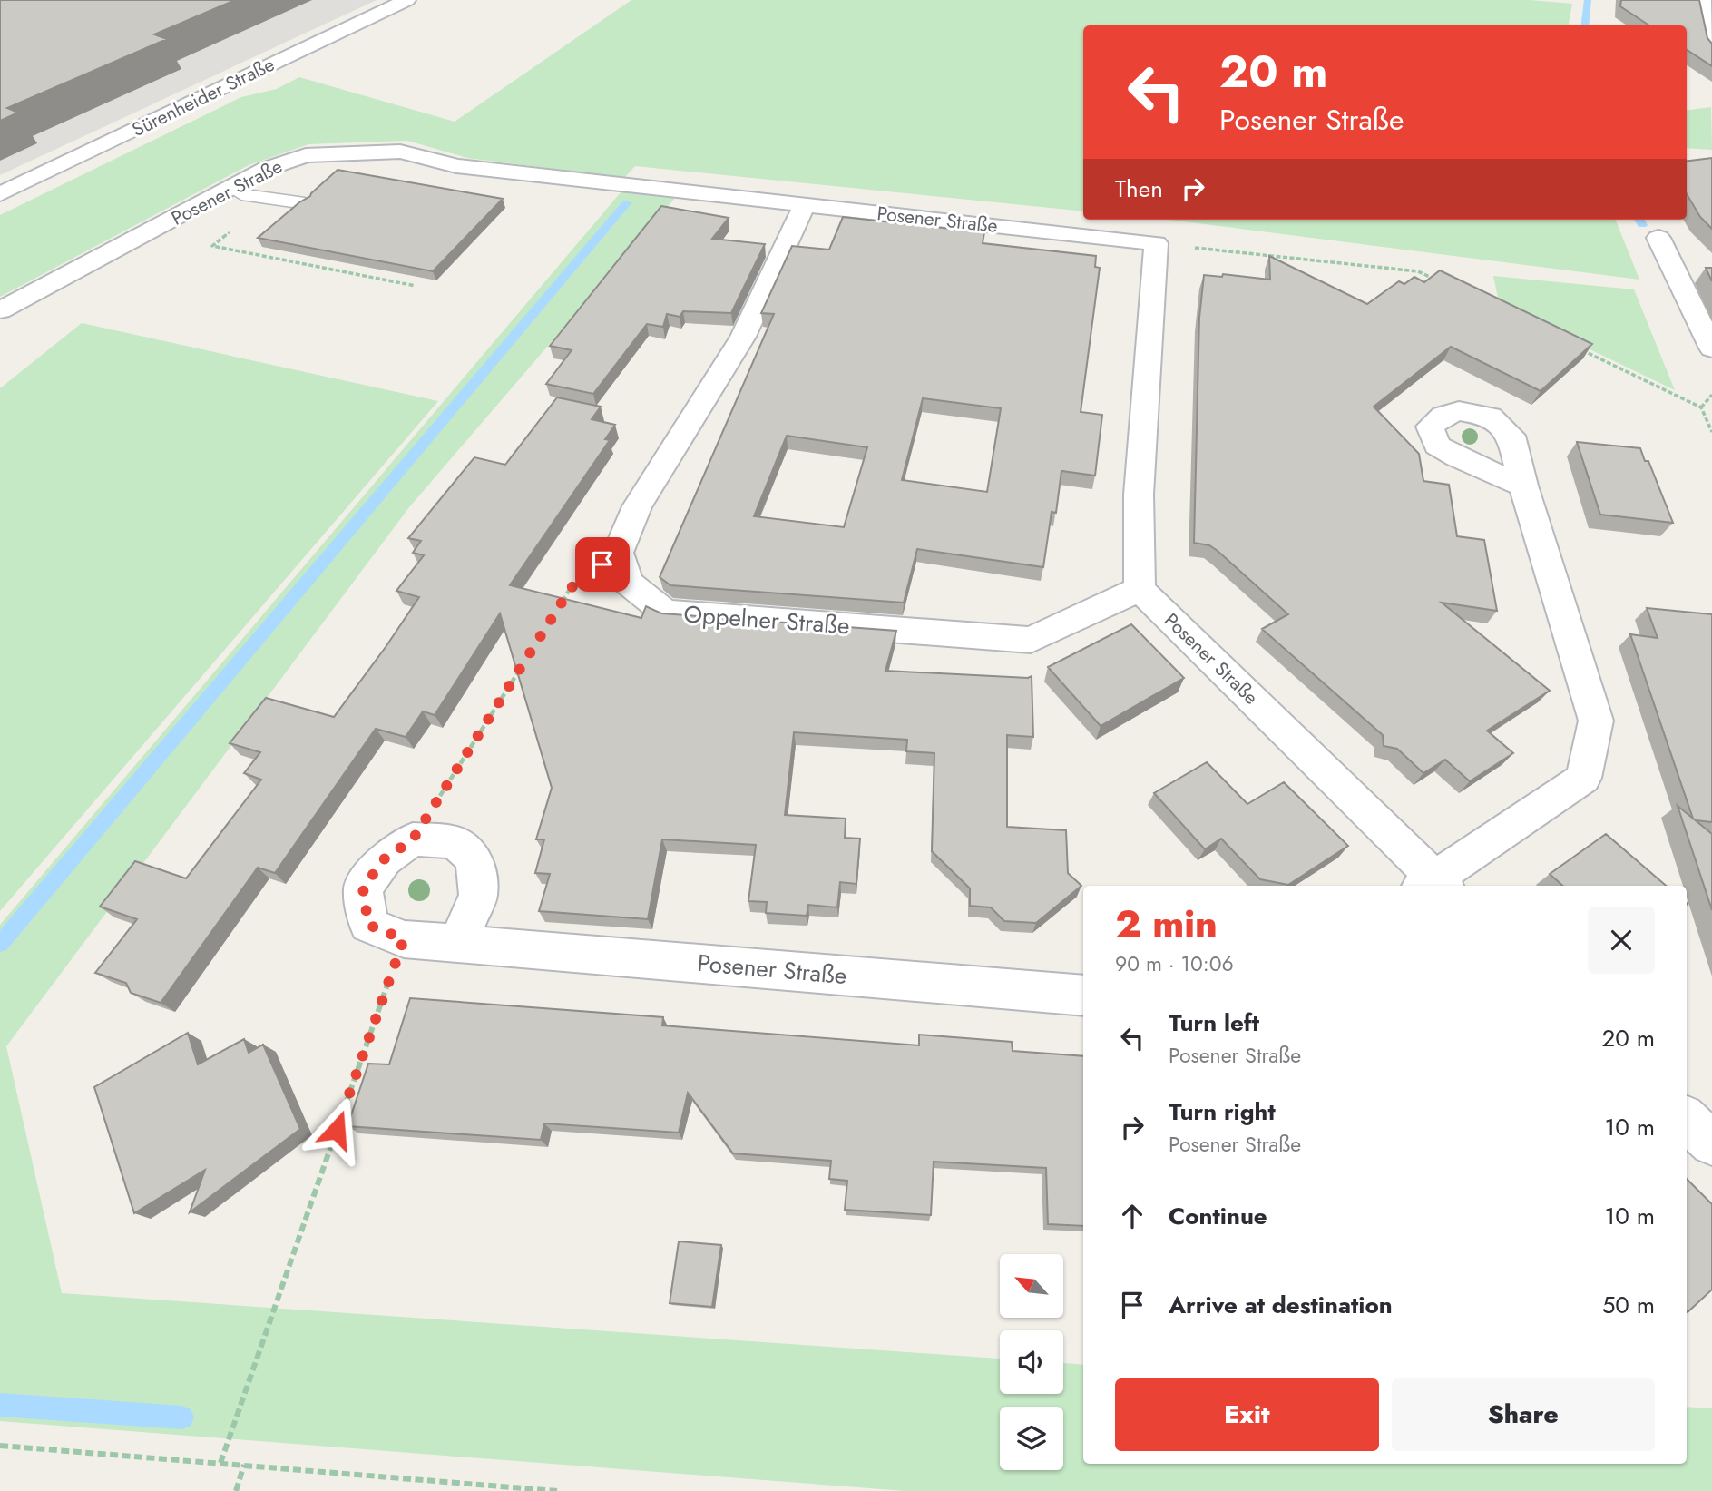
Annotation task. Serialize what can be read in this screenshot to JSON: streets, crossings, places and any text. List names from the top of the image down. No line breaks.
{"streets":{"street":["Sürenheider Straße","Posener Straße","Oppelner Straße"]},"crossings":[["Posener Straße","Oppelner Straße"]],"north":"top left","page":{"turn":["20 m","Posener Straße"],"then":"Then","heading":["2 min","90 m · 10:06"],"list":[{"name":"Turn left","note":"Posener Straße","value":"20 m"},{"name":"Turn right","note":"Posener Straße","value":"10 m"},{"name":"Continue","value":"10 m"},{"name":"Arrive at destination","value":"50 m"}],"buttons":["Exit","Share"]}}
